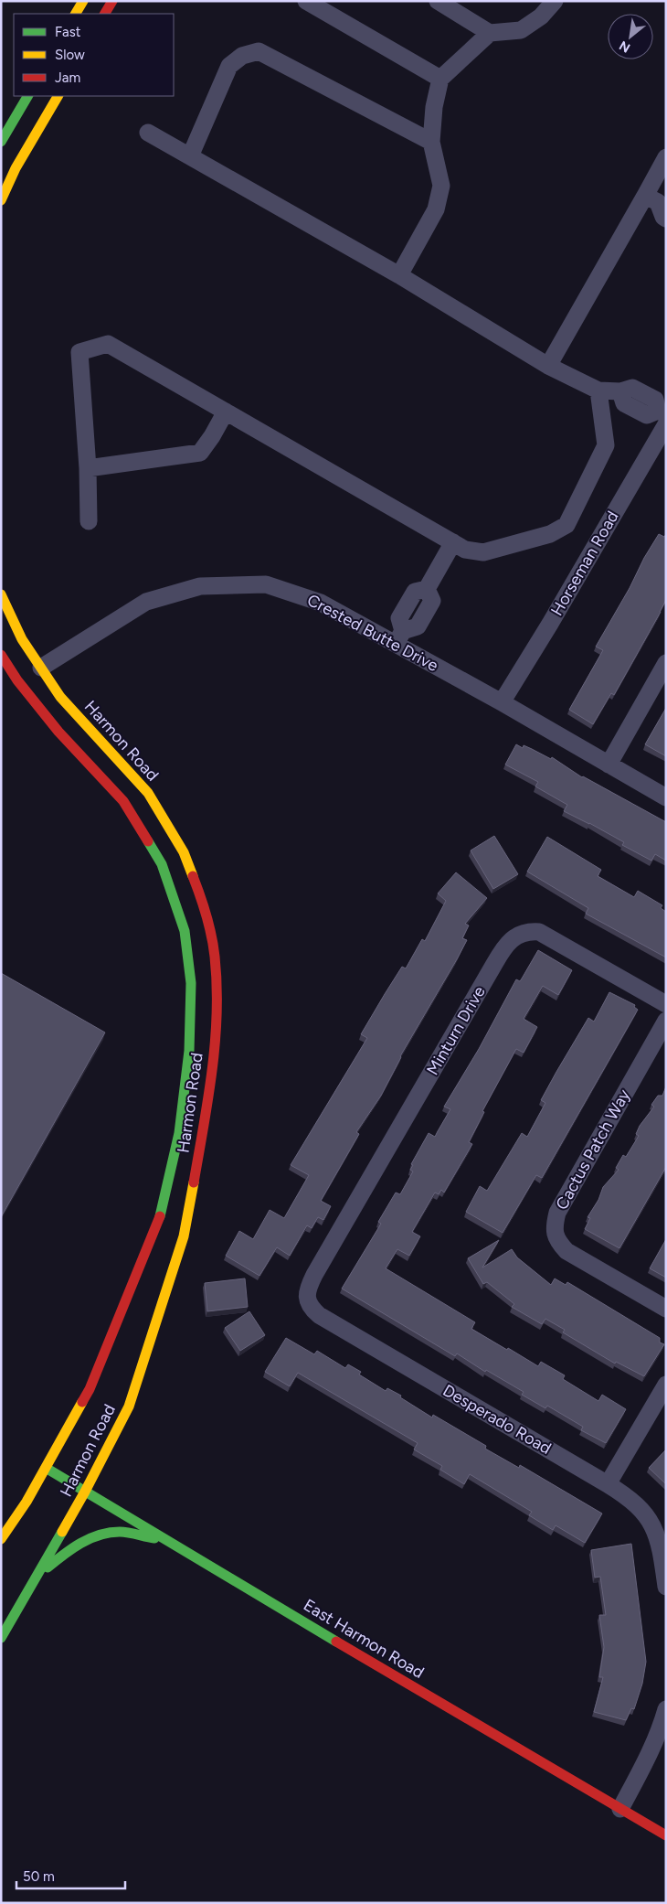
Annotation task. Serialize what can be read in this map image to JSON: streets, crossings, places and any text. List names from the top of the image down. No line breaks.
{"streets":{"street":["Horseman Road","Crested Butte Drive","Harmon Road","Minturn Drive","Cactus Patch Way","Desperado Road","East Harmon Road"]},"crossings":[["Horseman Road","Crested Butte Drive"],["Crested Butte Drive","Harmon Road"],["Harmon Road","East Harmon Road"],["Minturn Drive","Desperado Road"]],"legend":["Fast","Slow","Jam"],"scale_bar":"50 m","north":"bottom left"}
